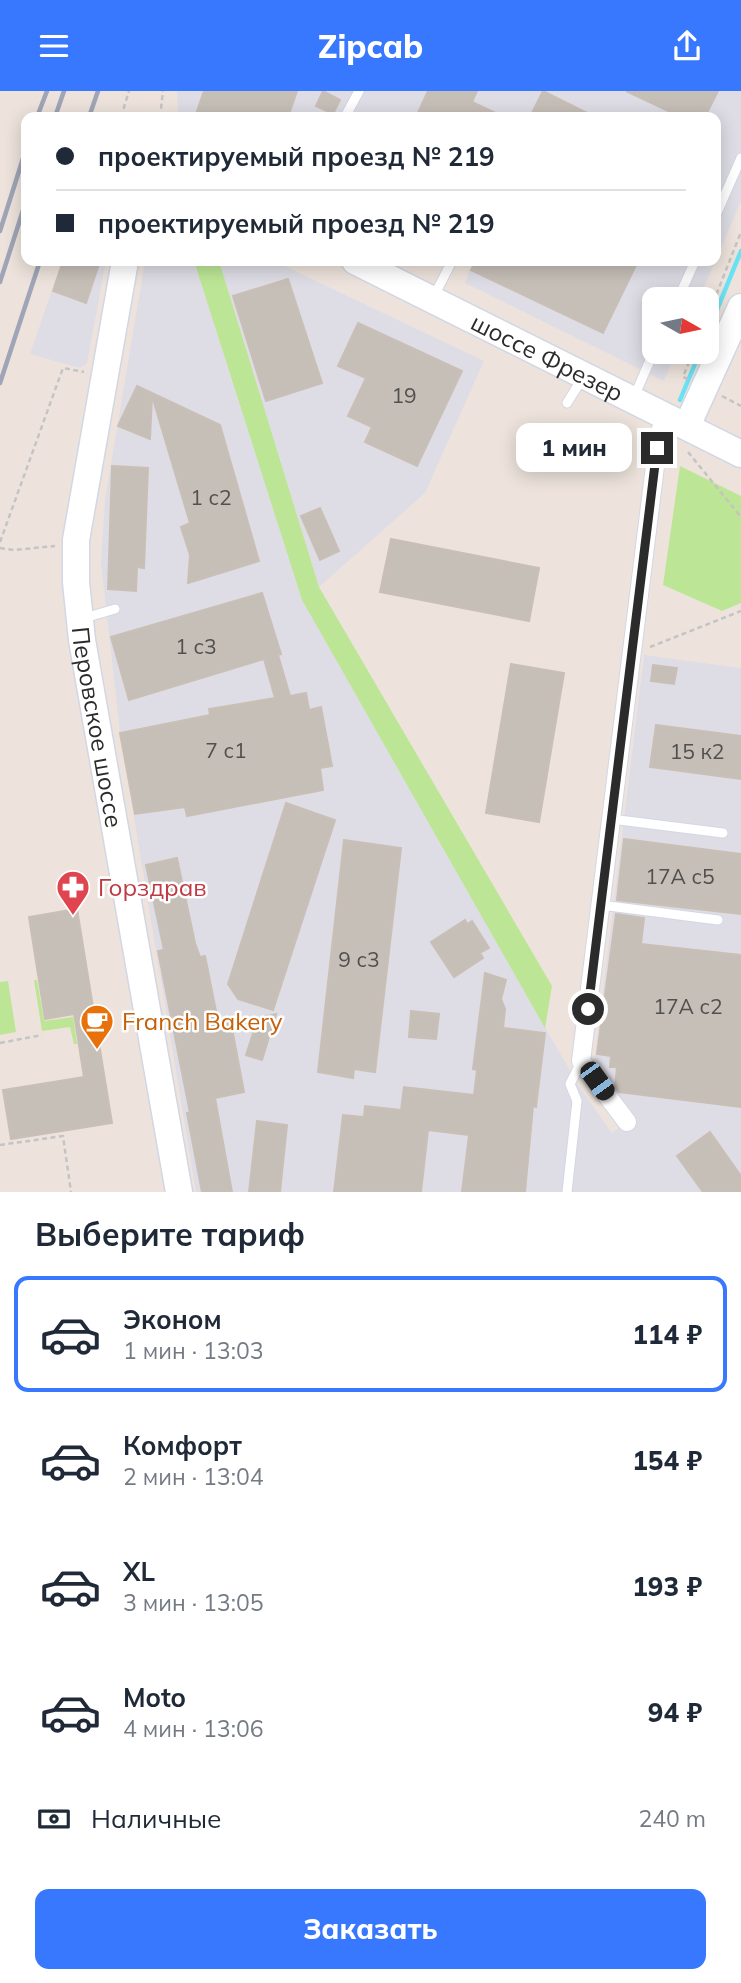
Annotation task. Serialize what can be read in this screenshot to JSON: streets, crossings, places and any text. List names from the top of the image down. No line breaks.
{"streets":{"street":["шоссе Фрезер","Перовское шоссе"]},"places":{"pharmacy":["Горздрав"],"cafe":["Franch Bakery"]},"house_numbers":["19","1 с2","1 с3","7 с1","15 к2","17А с5","9 с3","17А с2"],"north":"right","page":{"header":"Zipcab","banner":["проектируемый проезд № 219","проектируемый проезд № 219"],"bubble":"1 мин","heading":"Выберите тариф","list":[{"name":"Эконом","note":"1 мин · 13:03","value":"114 ₽"},{"name":"Комфорт","note":"2 мин · 13:04","value":"154 ₽"},{"name":"XL","note":"3 мин · 13:05","value":"193 ₽"},{"name":"Moto","note":"4 мин · 13:06","value":"94 ₽"}],"pay":["Наличные","240 m"],"buttons":"Заказать"}}
